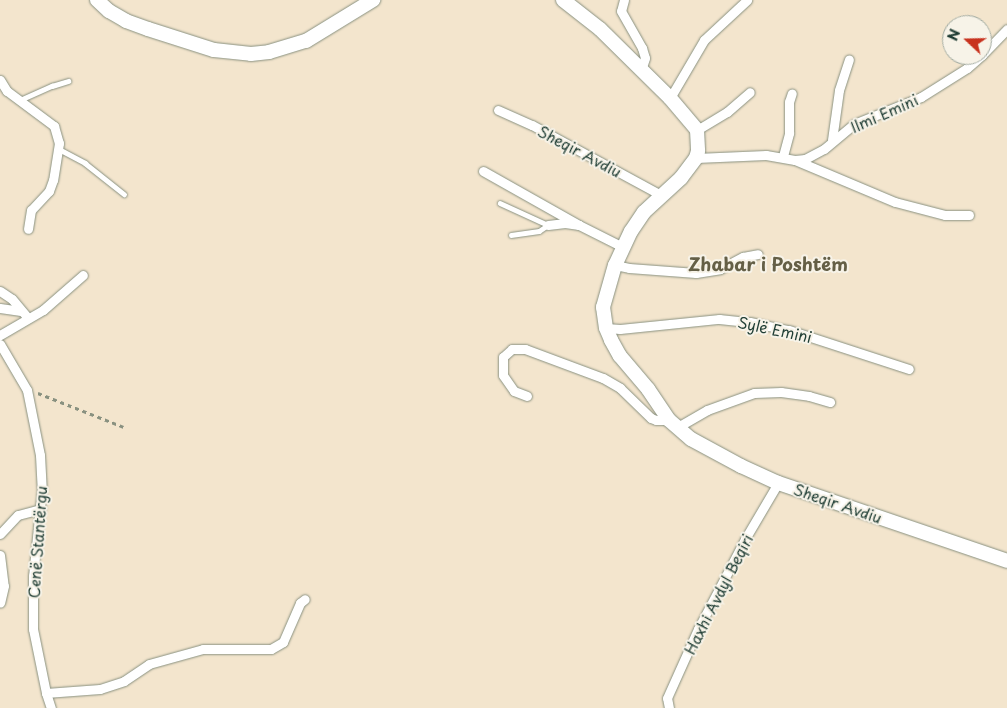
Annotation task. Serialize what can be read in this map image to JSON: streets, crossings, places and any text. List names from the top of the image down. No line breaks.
{"streets":{"street":["Ilmi Emini","Sheqir Avdiu","Sylë Emini","Cenë Stantërgu","Haxhi Avdyl Beqiri"]},"crossings":[["Sheqir Avdiu","Sylë Emini"],["Sheqir Avdiu","Haxhi Avdyl Beqiri"]],"districts":["Zhabar i Poshtëm"],"north":"left"}
